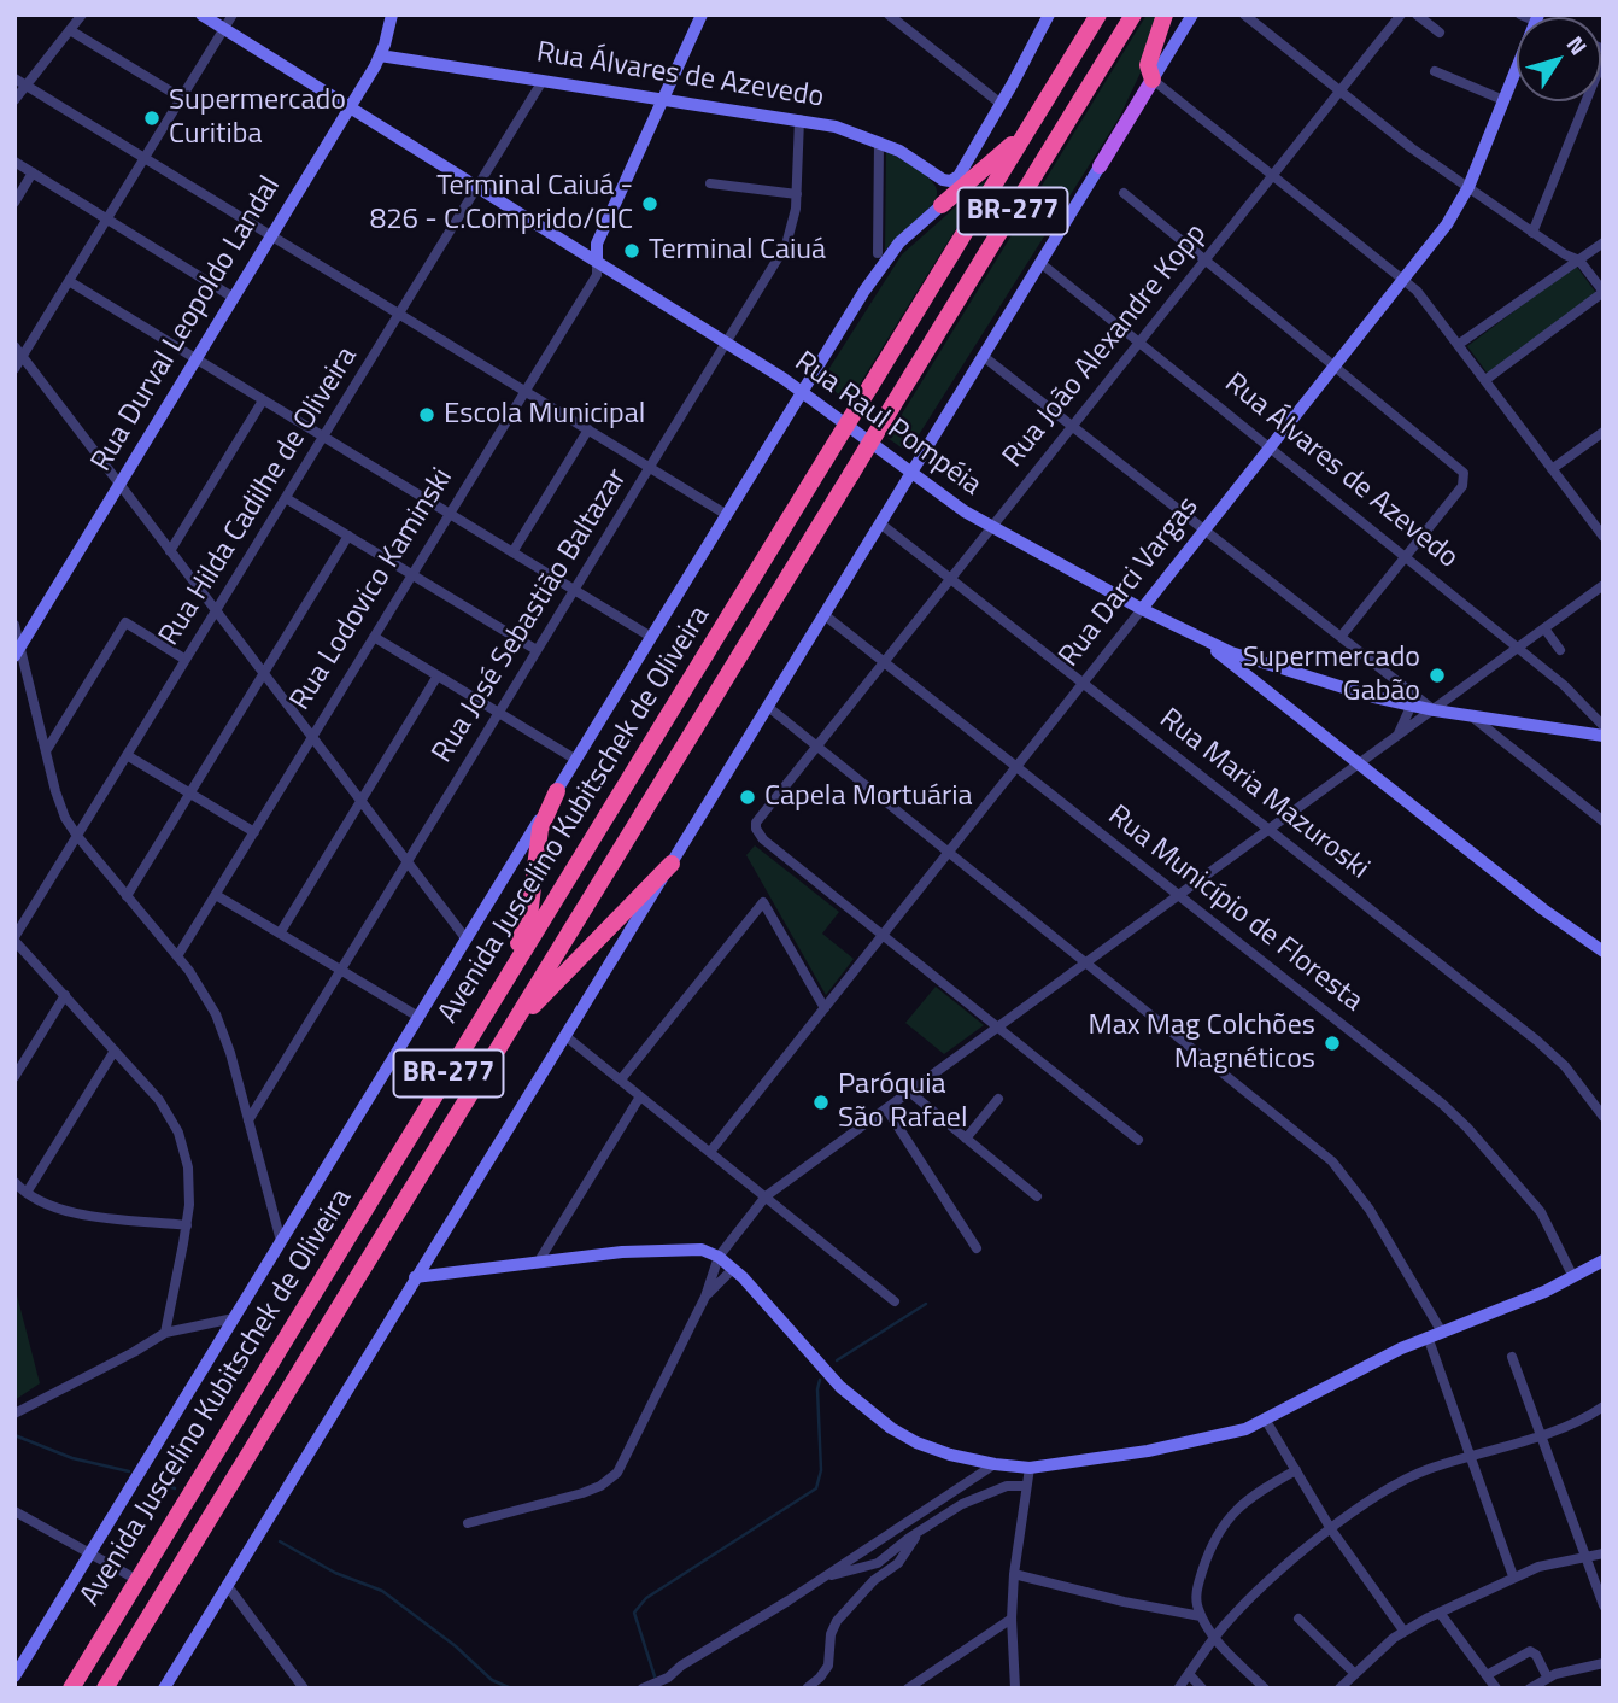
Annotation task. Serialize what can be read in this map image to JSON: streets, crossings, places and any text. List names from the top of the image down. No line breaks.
{"streets":{"highway":["BR-277","Avenida Juscelino Kubitschek de Oliveira"],"main road":["Rua Álvares de Azevedo","Rua Durval Leopoldo Landal","Rua Raul Pompéia","Rua Darci Vargas","Rua Lodovico Kaminski"],"street":["Rua João Alexandre Kopp","Rua Hilda Cadilhe de Oliveira","Rua José Sebastião Baltazar","Rua Maria Mazuroski","Rua Município de Floresta"]},"crossings":[["Rua Álvares de Azevedo","Rua Durval Leopoldo Landal"],["Rua Álvares de Azevedo","Rua João Alexandre Kopp"],["Rua Álvares de Azevedo","Rua Hilda Cadilhe de Oliveira"],["Rua Álvares de Azevedo","Rua Darci Vargas"],["Rua Álvares de Azevedo","Rua Lodovico Kaminski"],["Rua Álvares de Azevedo","Rua José Sebastião Baltazar"],["Rua Durval Leopoldo Landal","Rua Raul Pompéia"],["Rua João Alexandre Kopp","Rua Raul Pompéia"],["Rua João Alexandre Kopp","Rua Darci Vargas"],["Rua João Alexandre Kopp","Rua Maria Mazuroski"],["Rua João Alexandre Kopp","Rua Município de Floresta"],["Rua Raul Pompéia","Rua Hilda Cadilhe de Oliveira"],["Rua Raul Pompéia","Rua Darci Vargas"],["Rua Raul Pompéia","Rua Lodovico Kaminski"],["Rua Raul Pompéia","Rua José Sebastião Baltazar"],["Rua Darci Vargas","Rua Maria Mazuroski"],["Rua Darci Vargas","Rua Município de Floresta"]],"places":["Supermercado Curitiba","Terminal Caiuá - 826 - C.Comprido/CIC","Terminal Caiuá","Escola Municipal","Supermercado Gabão","Capela Mortuária","Max Mag Colchões Magnéticos","Paróquia São Rafael"],"north":"top right"}
